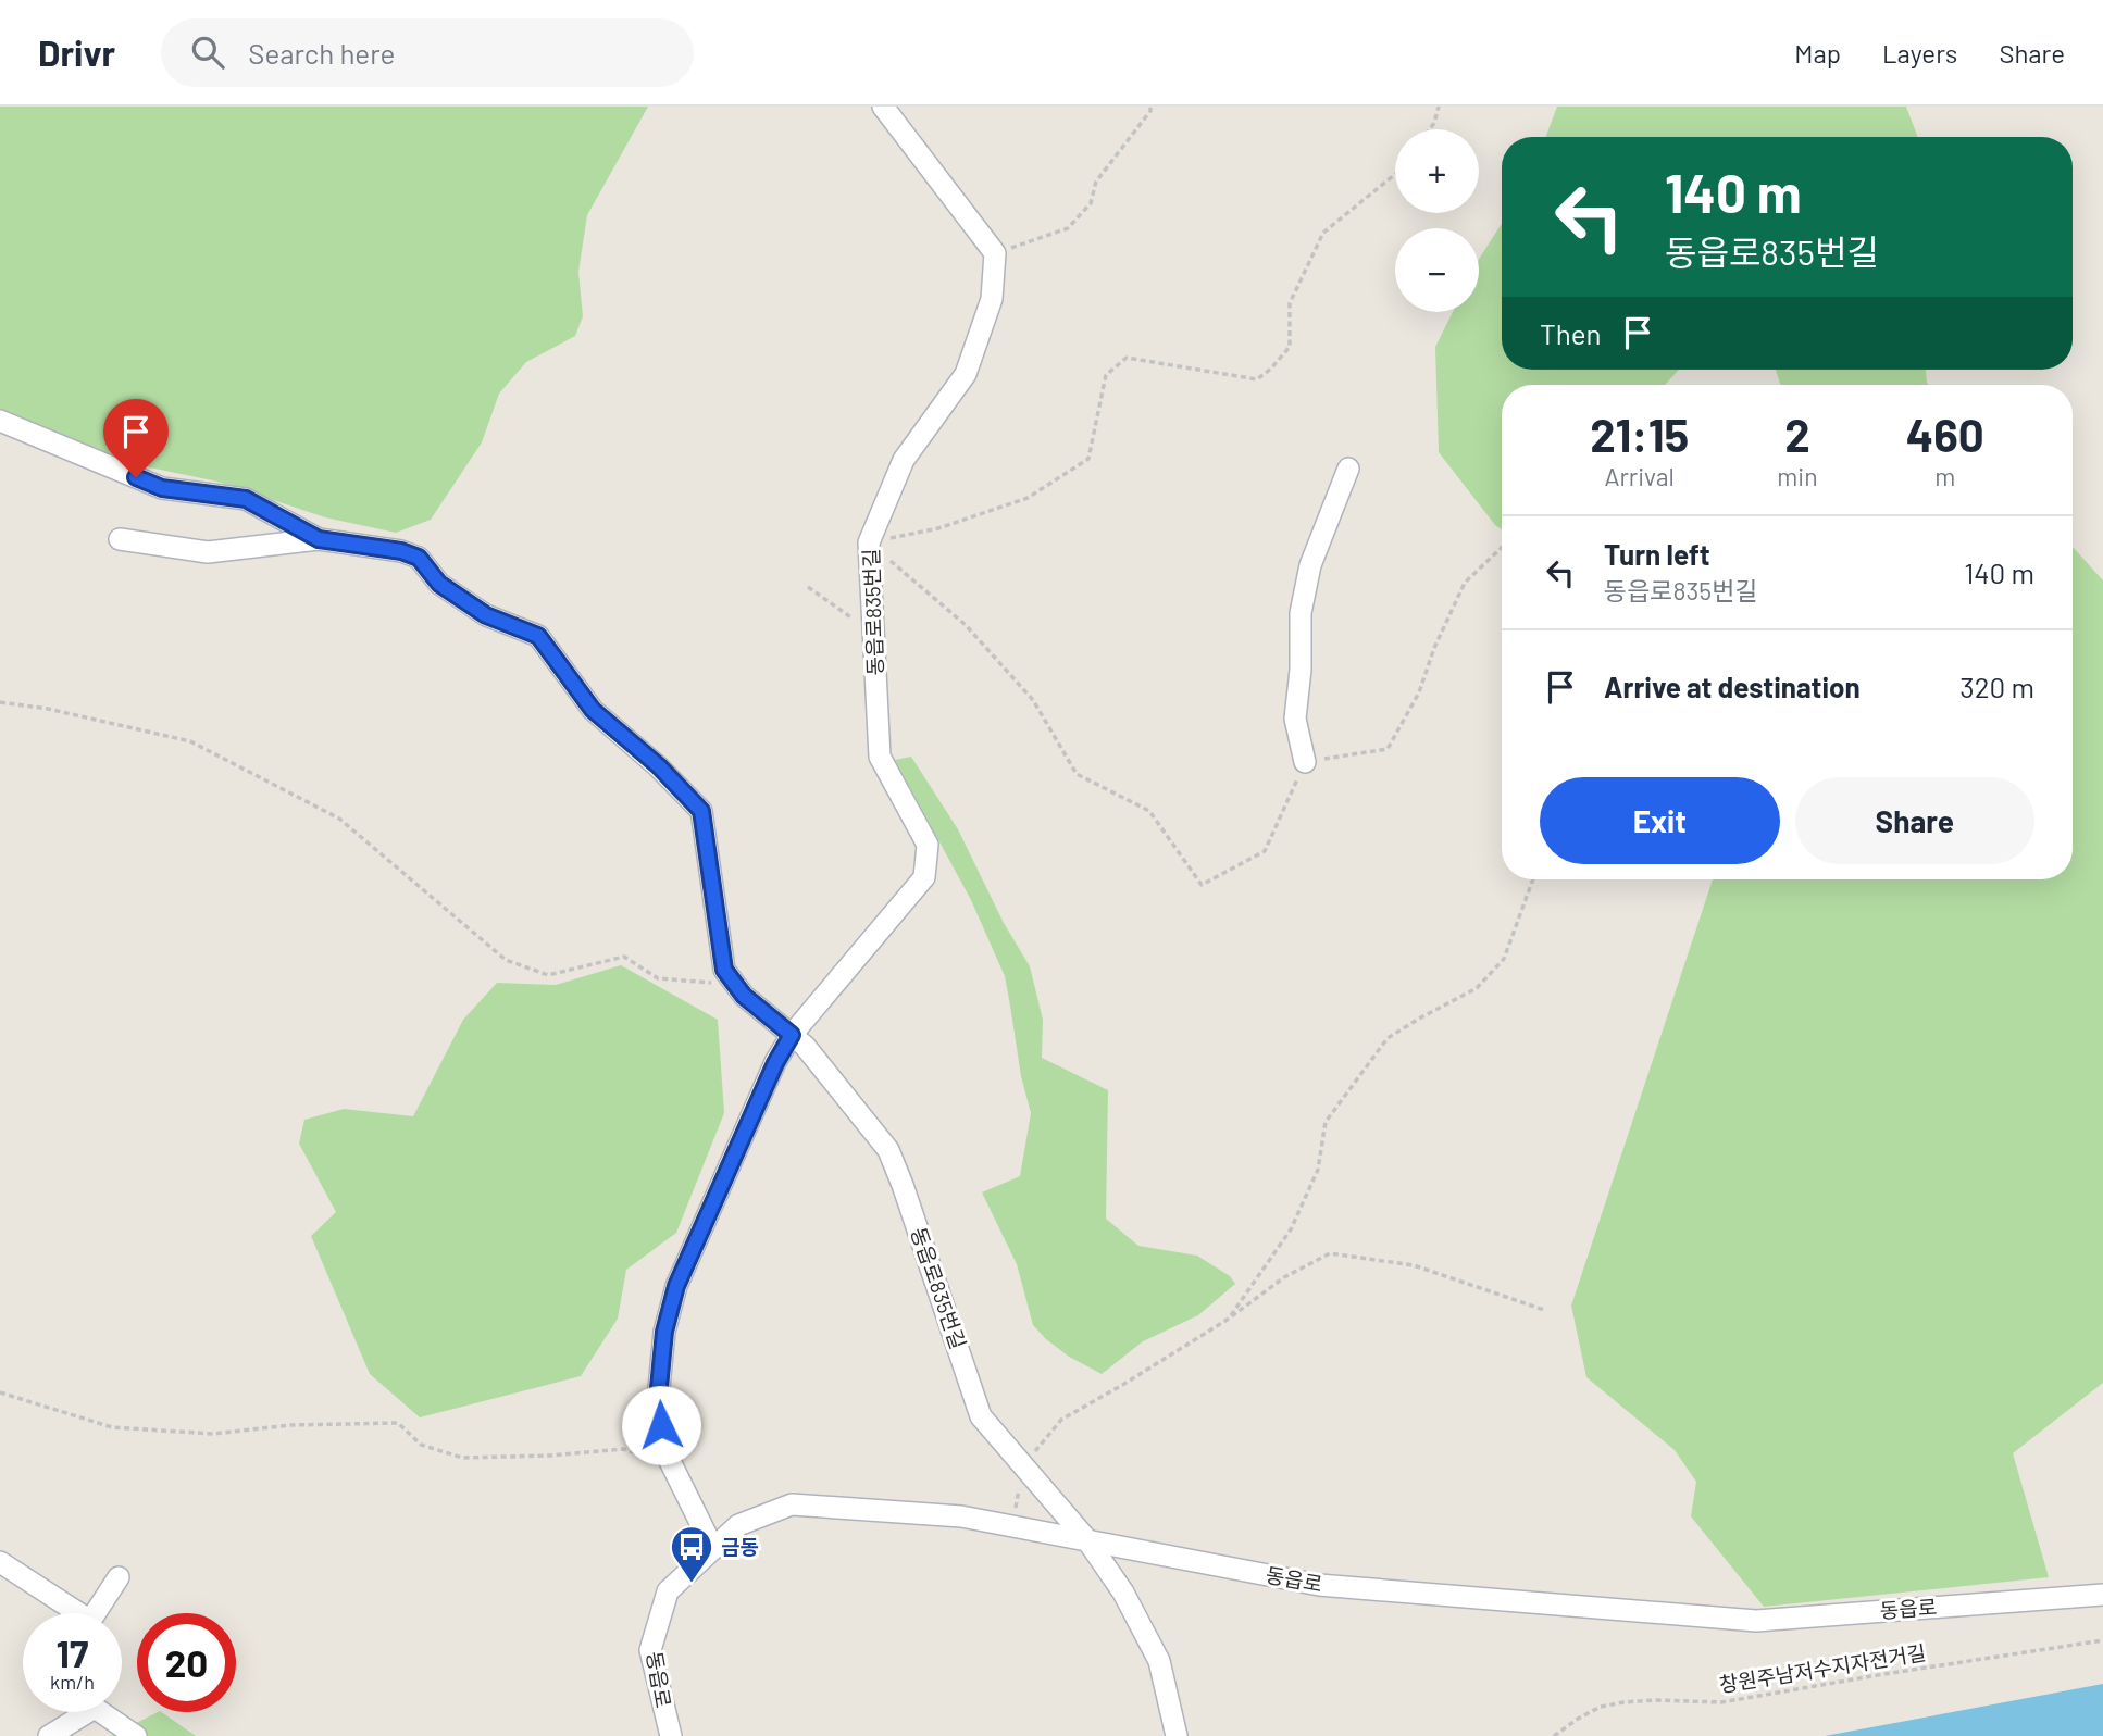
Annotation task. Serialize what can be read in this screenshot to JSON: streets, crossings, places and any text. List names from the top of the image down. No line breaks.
{"streets":{"street":["동읍로835번길","동읍로"],"path":["창원주남저수지자전거길"]},"crossings":[["동읍로835번길","동읍로"]],"places":{"bus stop":["금동"]},"page":{"header":"Drivr","search":"Search here","nav":["Map","Layers","Share"],"map_buttons":["+","−"],"turn":["140 m","동읍로835번길"],"then":"Then","eta":["21:15","Arrival","2","min","460","m"],"list":[{"name":"Turn left","note":"동읍로835번길","value":"140 m"},{"name":"Arrive at destination","value":"320 m"}],"buttons":["Exit","Share"],"speed":"17 km/h","limit":"20"}}
